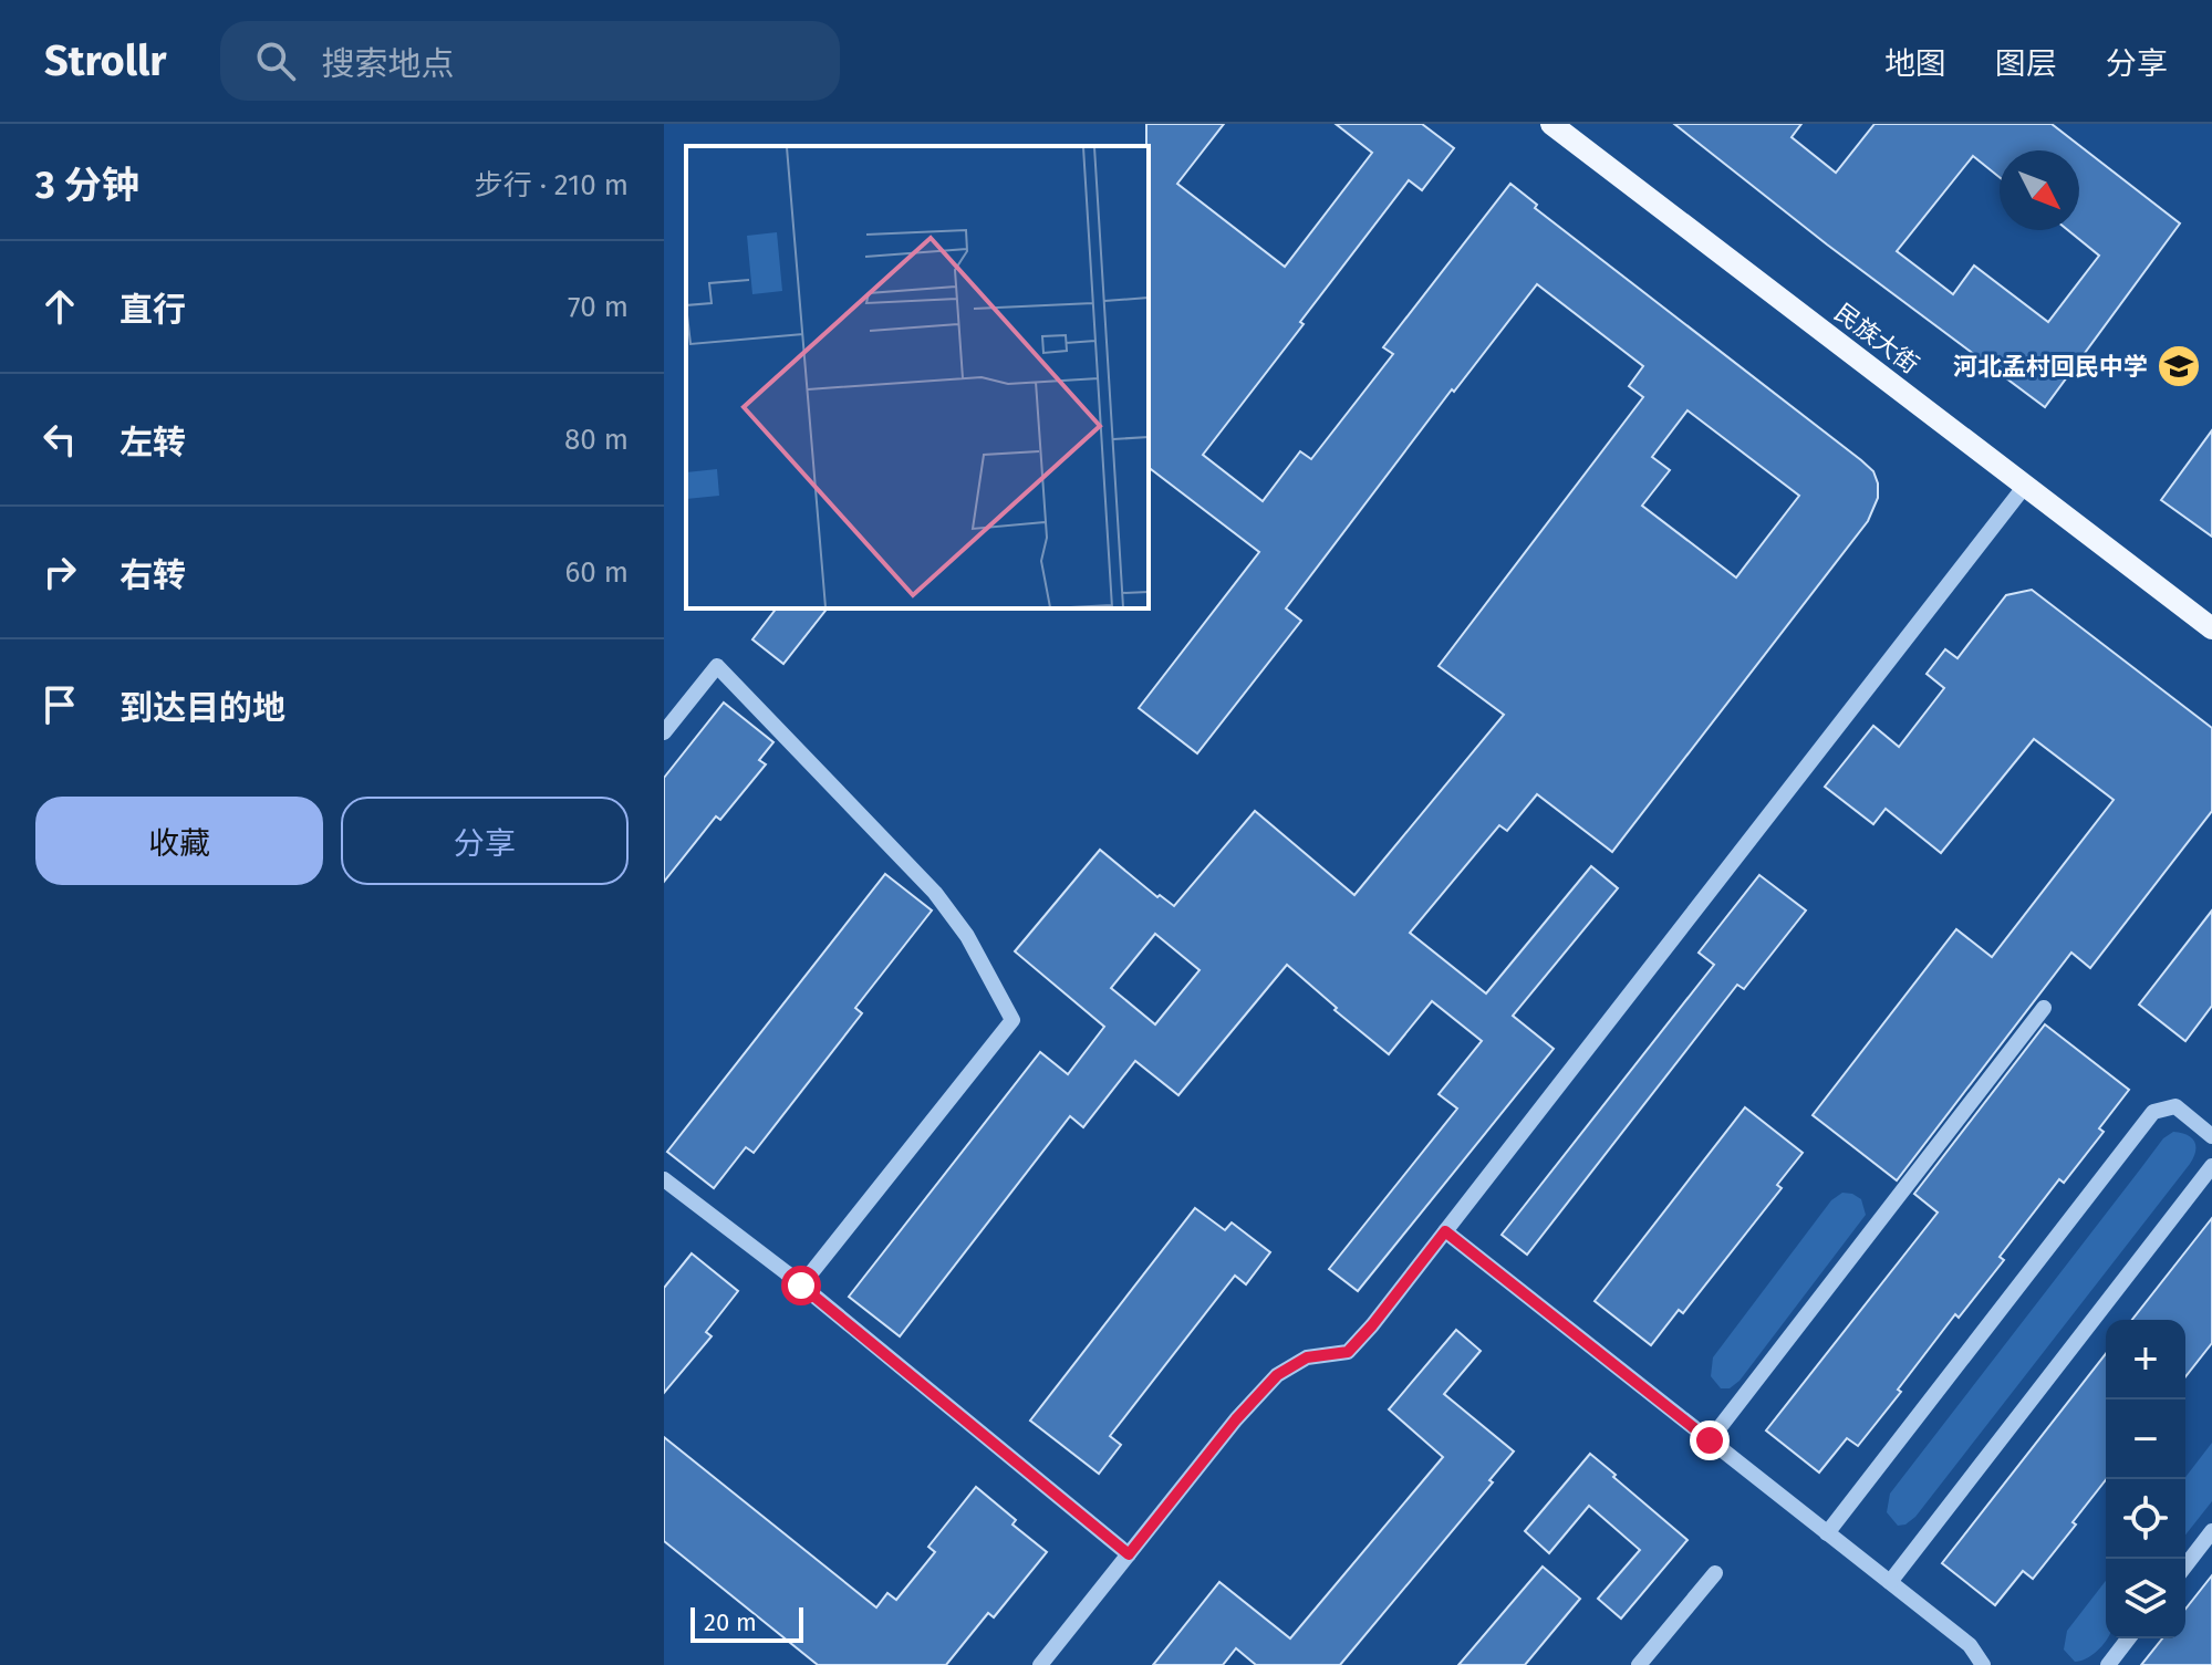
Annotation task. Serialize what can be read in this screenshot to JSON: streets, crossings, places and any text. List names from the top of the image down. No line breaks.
{"streets":{"main road":["民族大街"]},"places":{"school or university":["河北孟村回民中学"]},"scale_bar":"20 m","north":"bottom right","page":{"header":"Strollr","search":"搜索地点","nav":["地图","图层","分享"],"heading":["3 分钟","步行 · 210 m"],"list":[["直行","70 m"],["左转","80 m"],["右转","60 m"],"到达目的地"],"buttons":["收藏","分享"],"map_buttons":["+","−"],"scale":"20 m"}}
